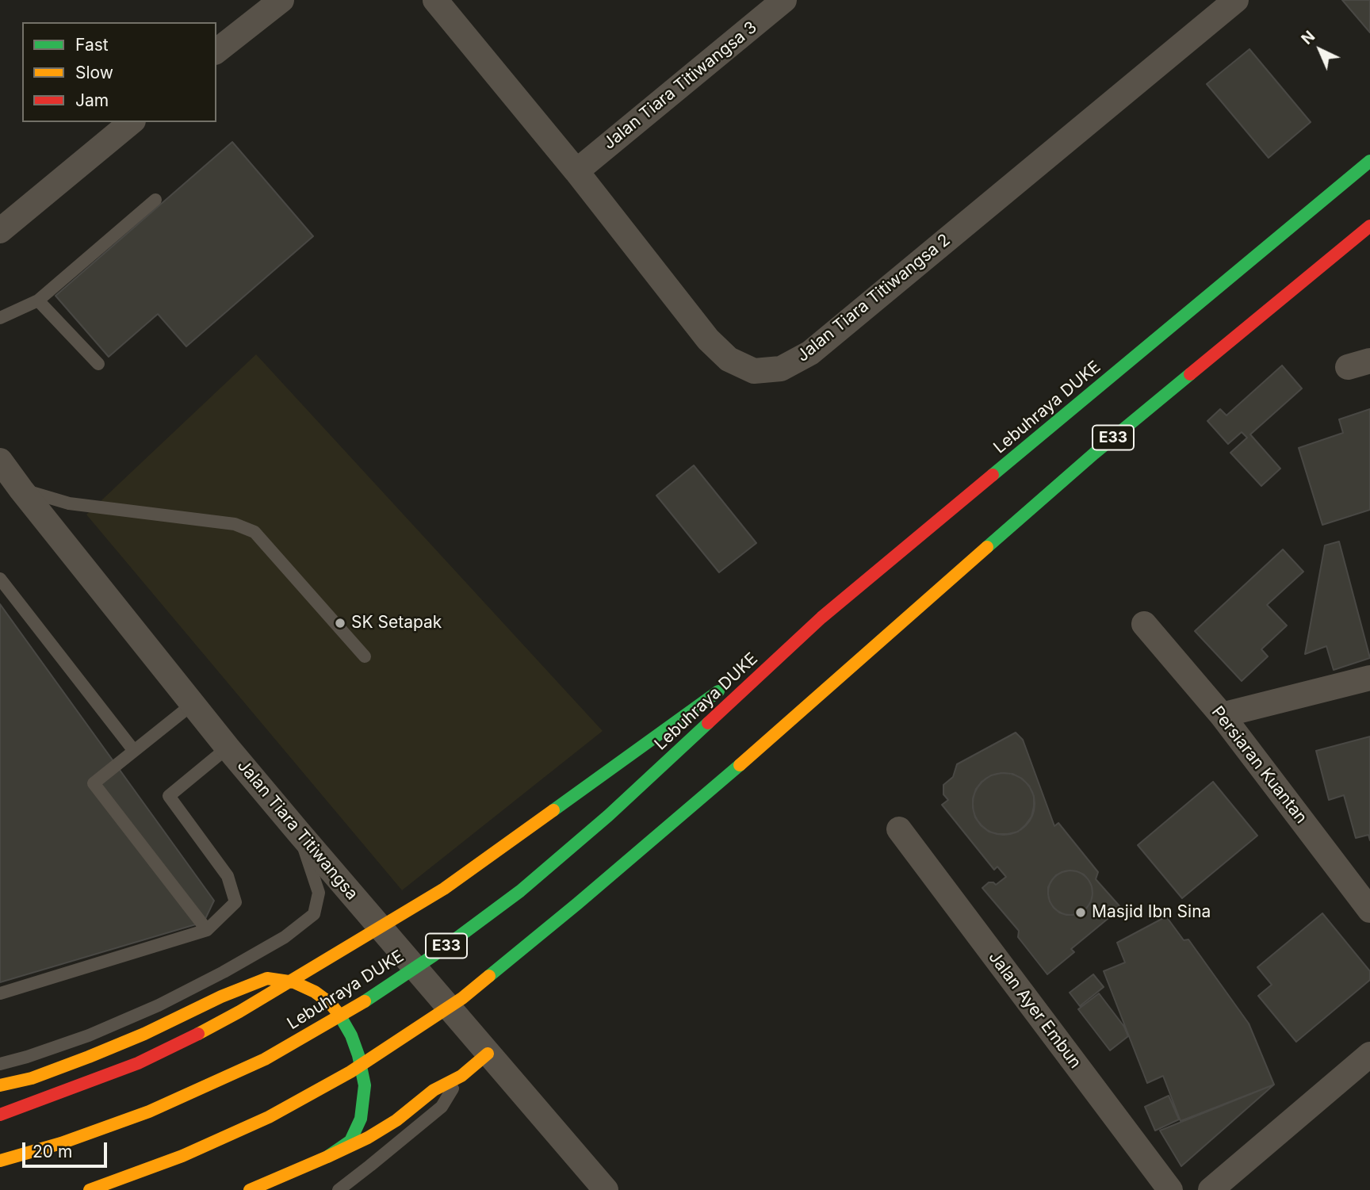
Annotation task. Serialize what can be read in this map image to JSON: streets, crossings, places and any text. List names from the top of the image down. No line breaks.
{"streets":{"highway":["Lebuhraya DUKE","E33"],"street":["Jalan Tiara Titiwangsa 3","Jalan Tiara Titiwangsa 2","Persiaran Kuantan","Jalan Tiara Titiwangsa","Jalan Ayer Embun"]},"crossings":[["Jalan Tiara Titiwangsa 3","Jalan Tiara Titiwangsa 2"]],"places":["SK Setapak","Masjid Ibn Sina"],"legend":["Fast","Slow","Jam"],"scale_bar":"20 m","north":"top left"}
